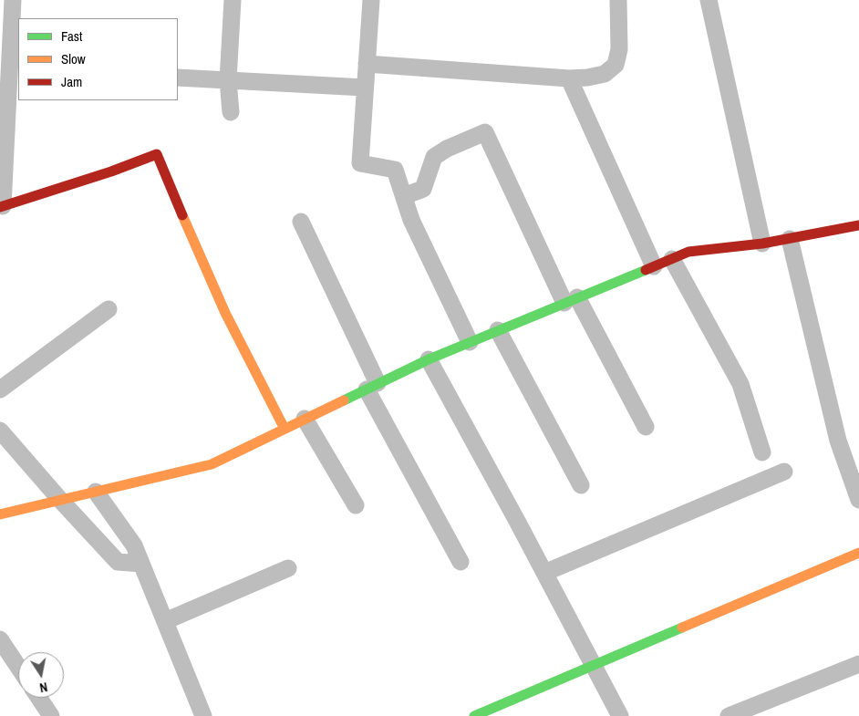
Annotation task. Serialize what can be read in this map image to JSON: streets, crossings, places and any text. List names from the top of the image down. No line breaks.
{"legend":["Fast","Slow","Jam"],"north":"bottom"}
